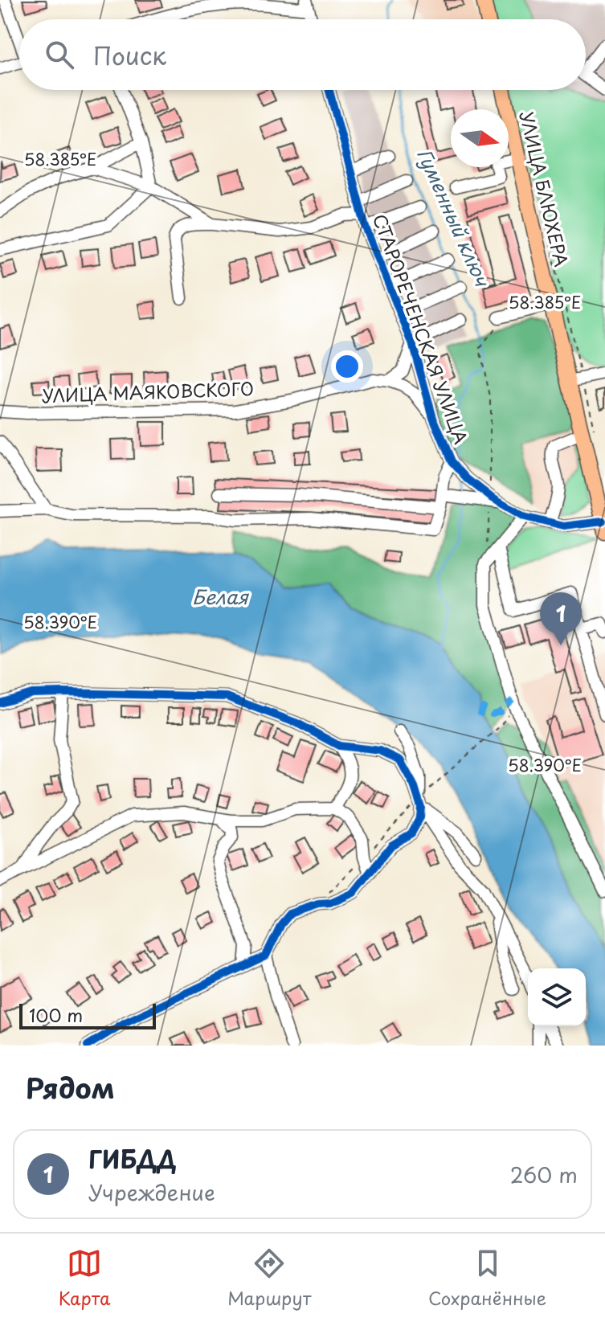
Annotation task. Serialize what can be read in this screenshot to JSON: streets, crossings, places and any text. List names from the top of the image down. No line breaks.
{"streets":{"main road":["УЛИЦА БЛЮХЕРА"],"street":["СТАРОРЕЧЕНСКАЯ УЛИЦА","УЛИЦА МАЯКОВСКОГО"]},"crossings":[["УЛИЦА БЛЮХЕРА","СТАРОРЕЧЕНСКАЯ УЛИЦА"]],"water":["Гуменный ключ","Белая"],"scale_bar":"100 m","north":"right","page":{"search":"Поиск","pins":"1","scale":"100 m","heading":"Рядом","list":[{"mark":"1","name":"ГИБДД","note":"Учреждение","value":"260 m"}],"nav":["Карта","Маршрут","Сохранённые"]},"coordinates":["58.385°E","58.390°E"]}
